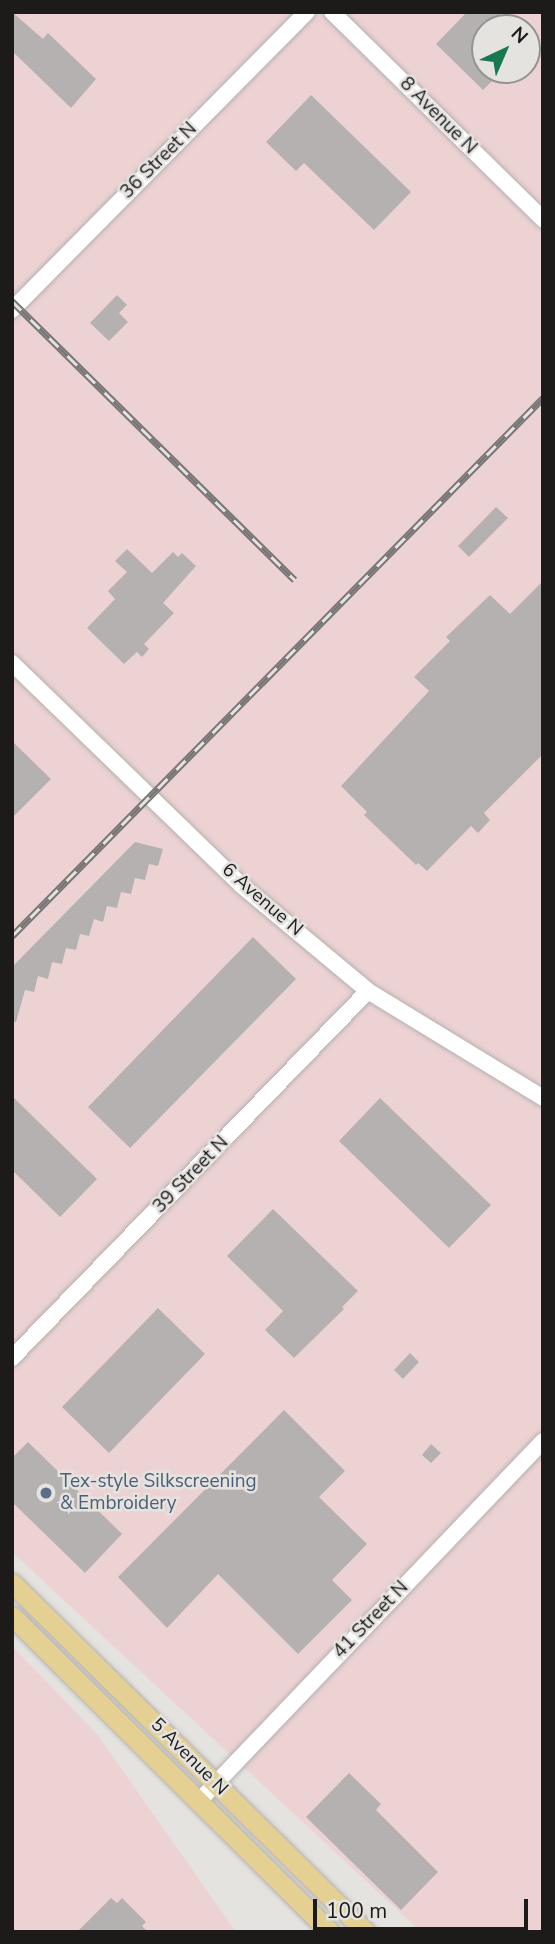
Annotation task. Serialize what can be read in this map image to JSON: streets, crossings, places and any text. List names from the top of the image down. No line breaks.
{"streets":{"main road":["5 Avenue N"],"street":["8 Avenue N","36 Street N","6 Avenue N","39 Street N","41 Street N"]},"crossings":[["6 Avenue N","39 Street N"],["41 Street N","5 Avenue N"]],"places":["Tex-style Silkscreening & Embroidery"],"scale_bar":"100 m","north":"top right"}
